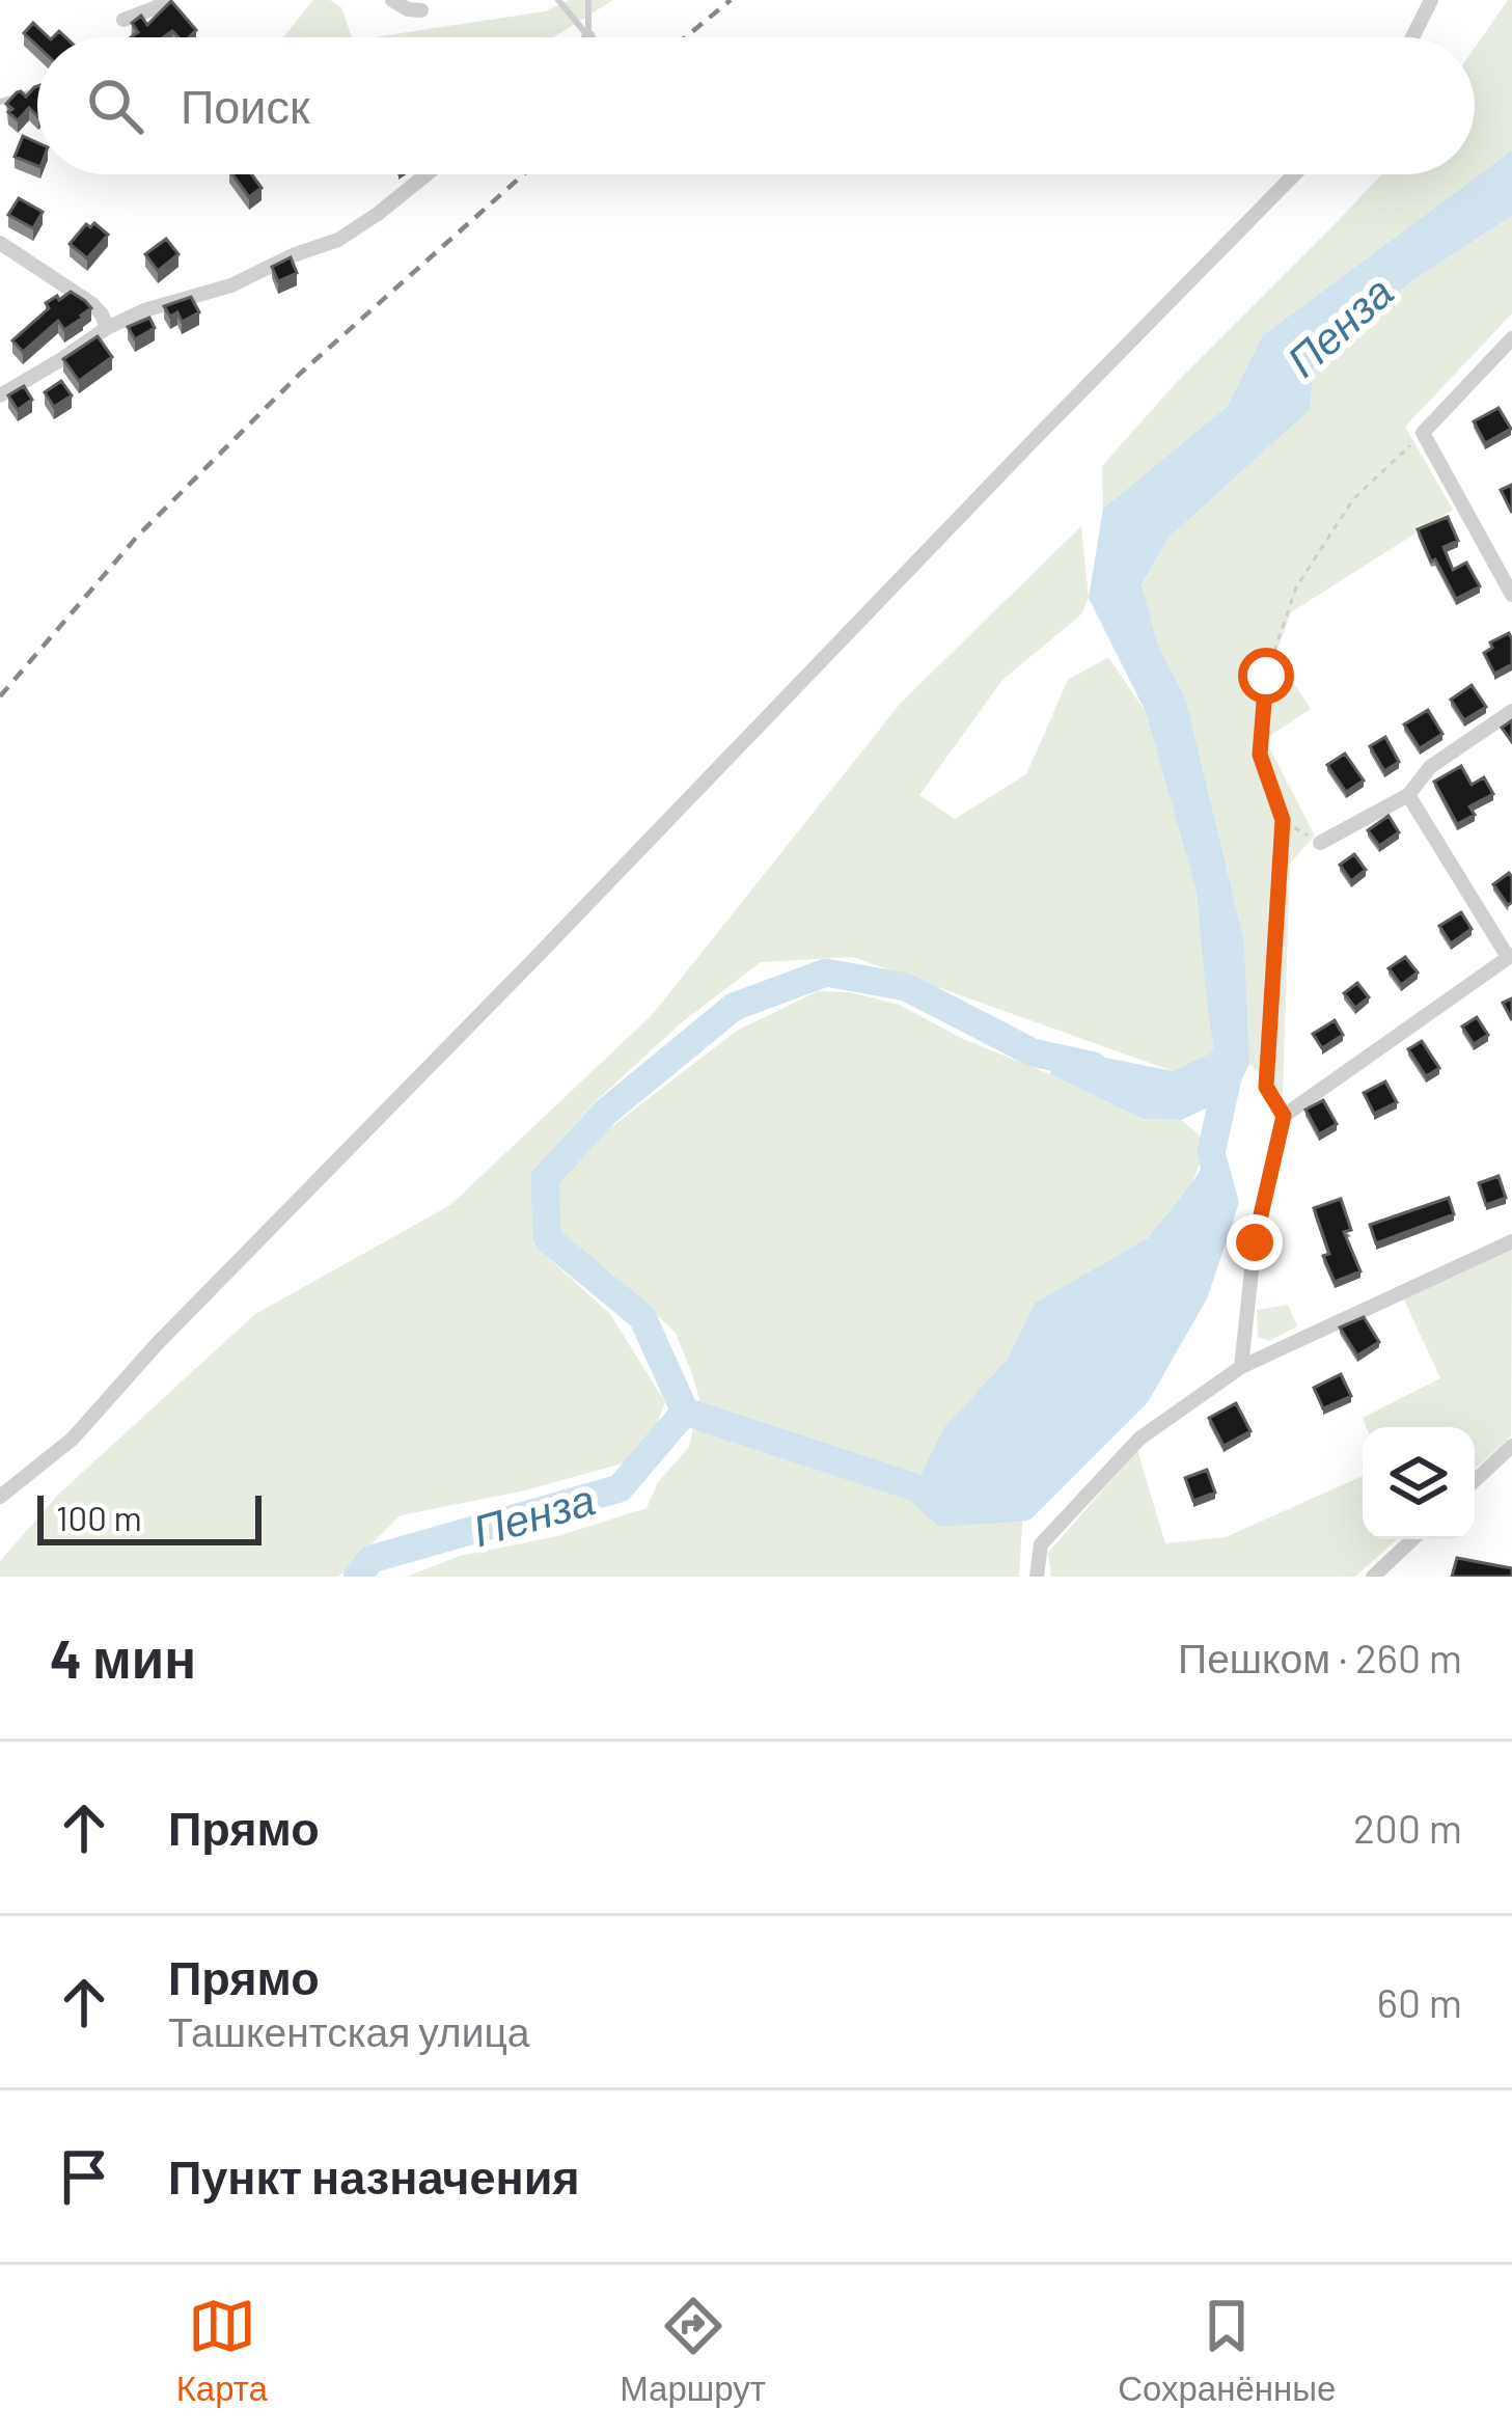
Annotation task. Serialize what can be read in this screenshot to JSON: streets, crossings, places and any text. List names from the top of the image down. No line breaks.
{"water":["Пенза"],"scale_bar":"100 m","page":{"search":"Поиск","scale":"100 m","heading":["4 мин","Пешком · 260 m"],"list":[["Прямо","200 m"],["Прямо","Ташкентская улица","60 m"],"Пункт назначения"],"nav":["Карта","Маршрут","Сохранённые"]}}
